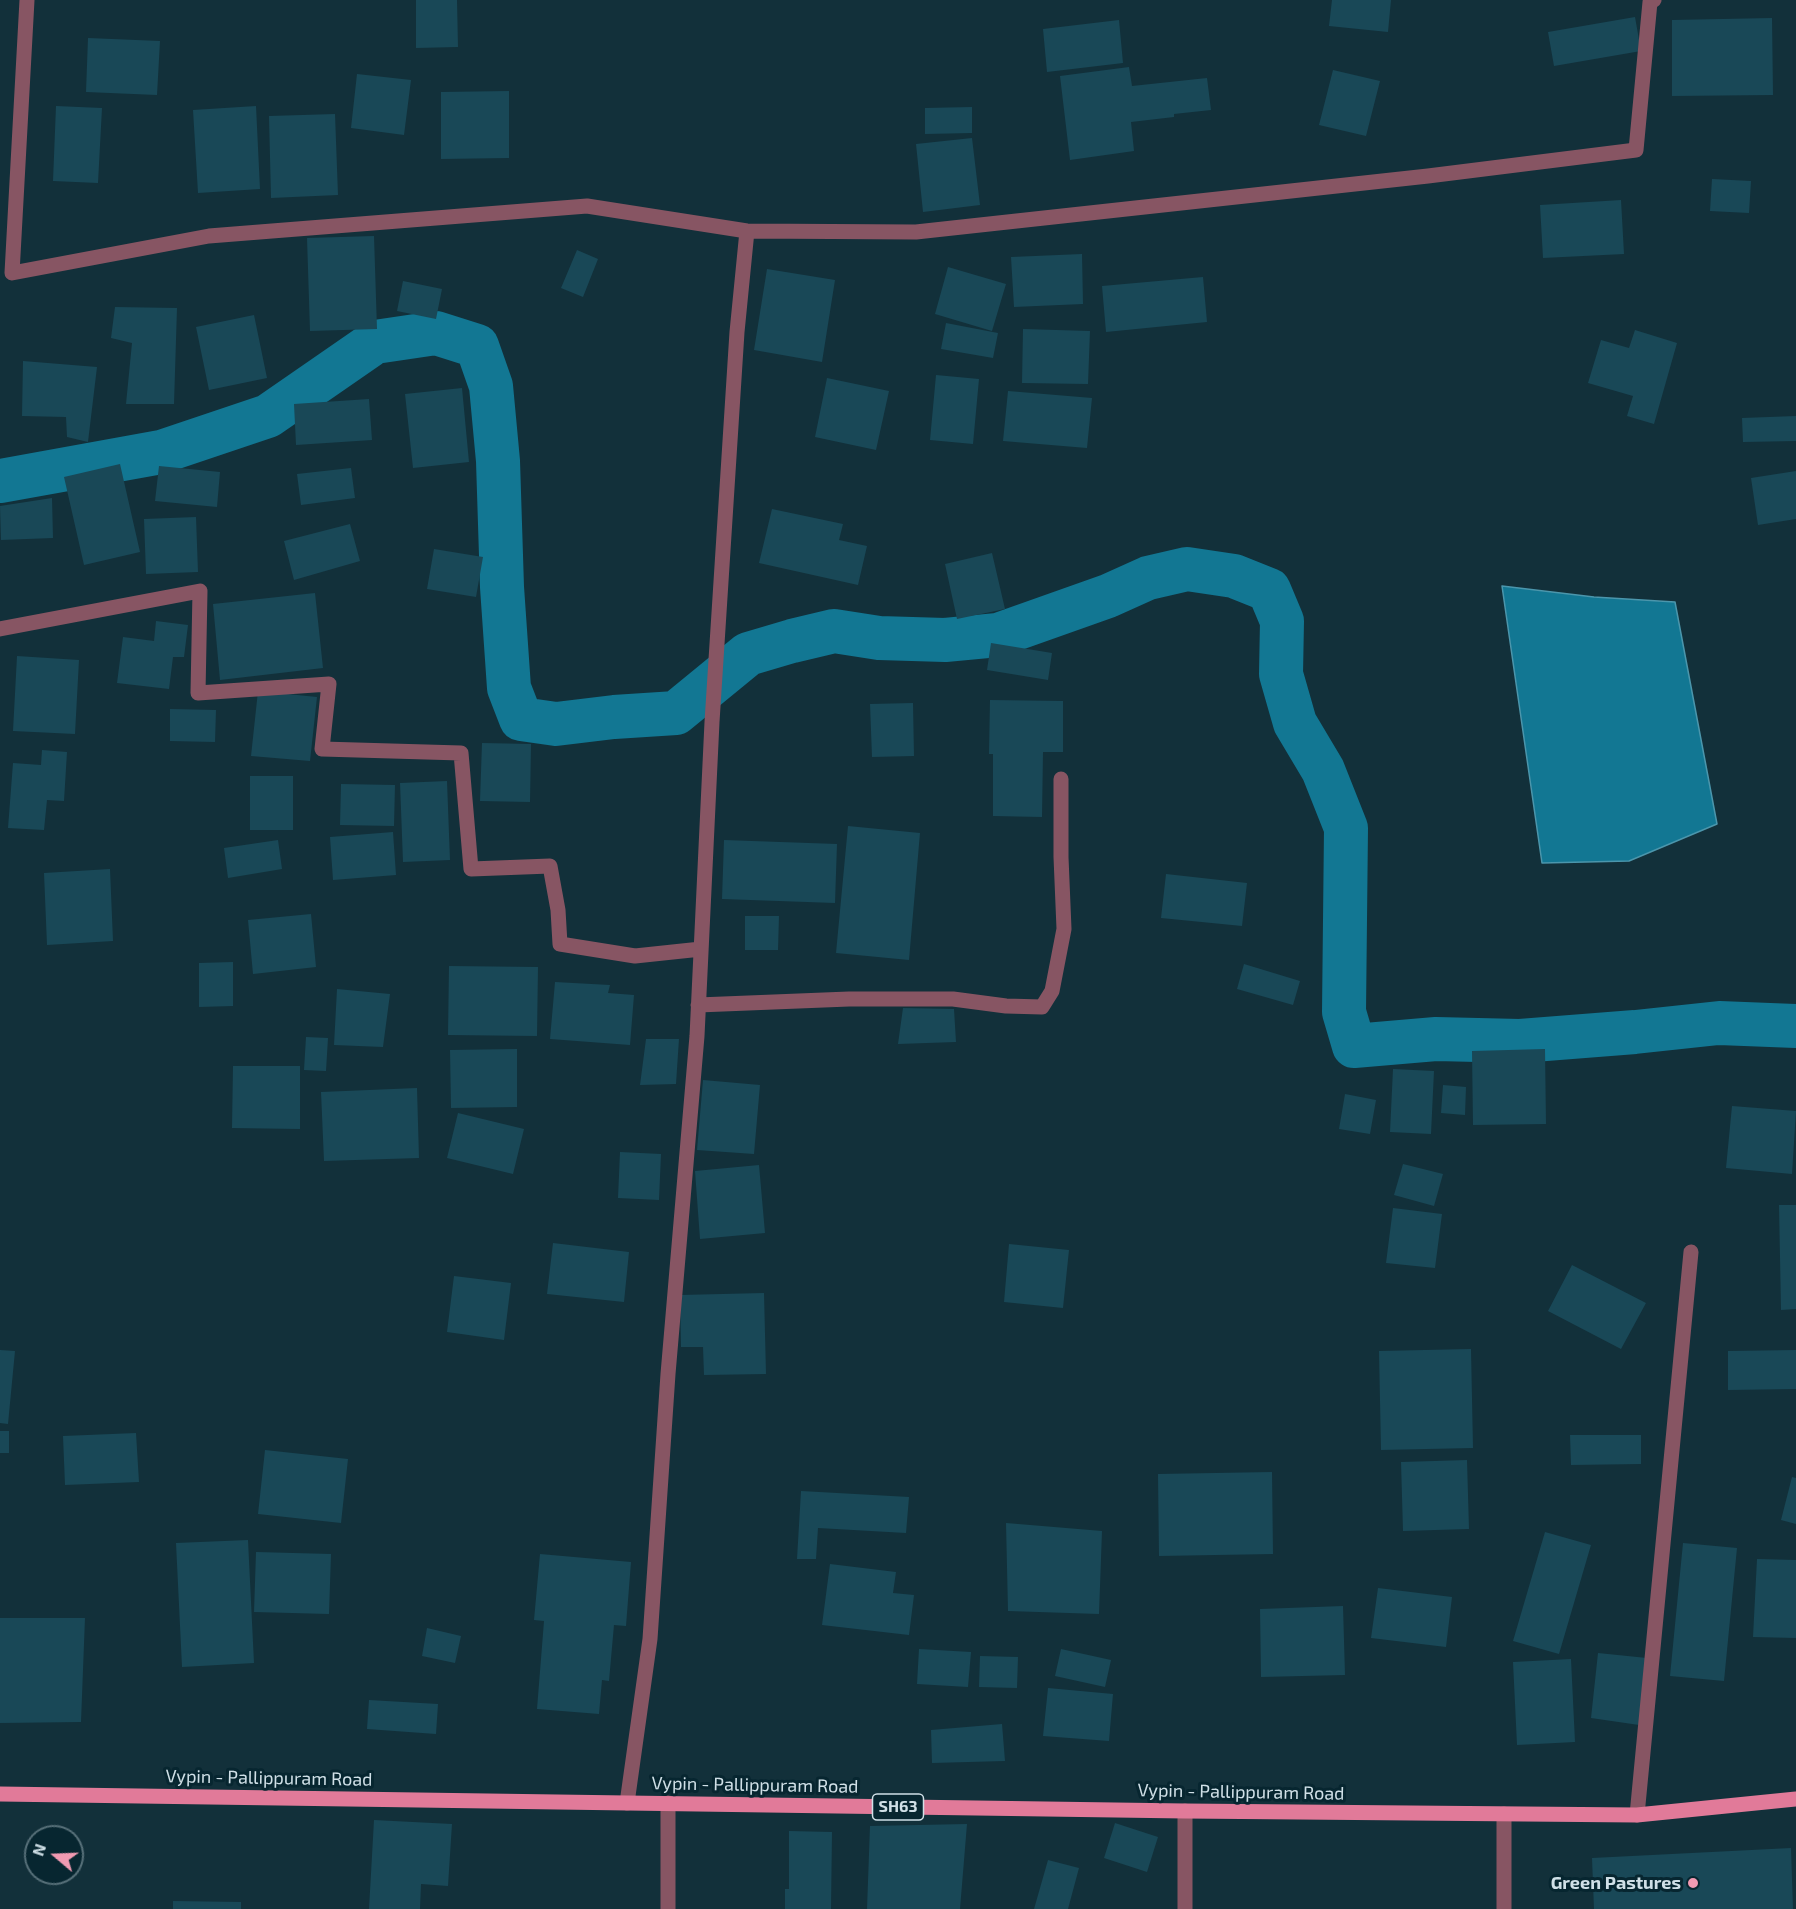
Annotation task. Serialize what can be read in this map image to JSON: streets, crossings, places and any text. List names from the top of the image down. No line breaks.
{"streets":{"main road":["Vypin - Pallippuram Road","SH63"]},"places":["Green Pastures"],"north":"left"}
